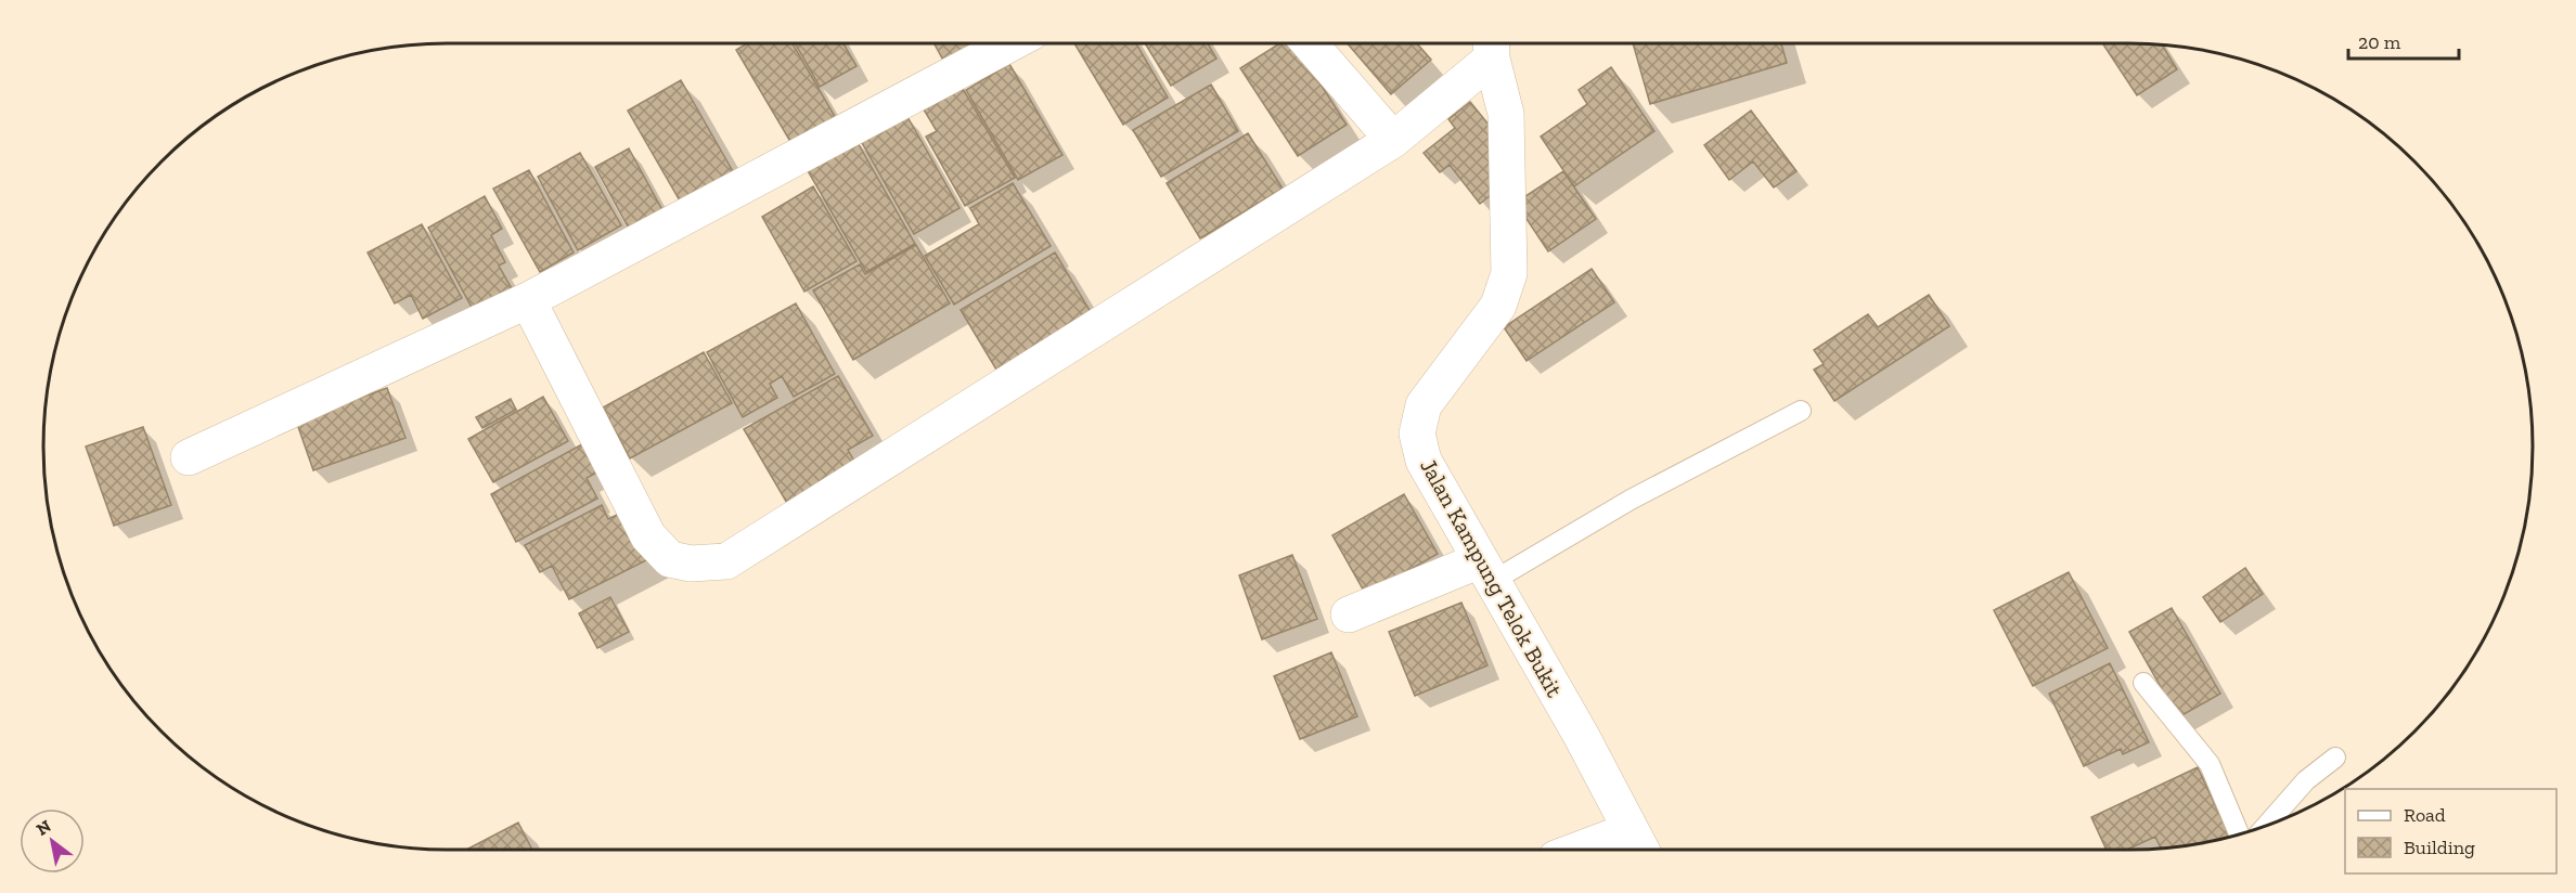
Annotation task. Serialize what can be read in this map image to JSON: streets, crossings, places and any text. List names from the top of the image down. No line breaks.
{"streets":{"street":["Jalan Kampung Telok Bukit"]},"legend":["Road","Building"],"scale_bar":"20 m","north":"top left"}
